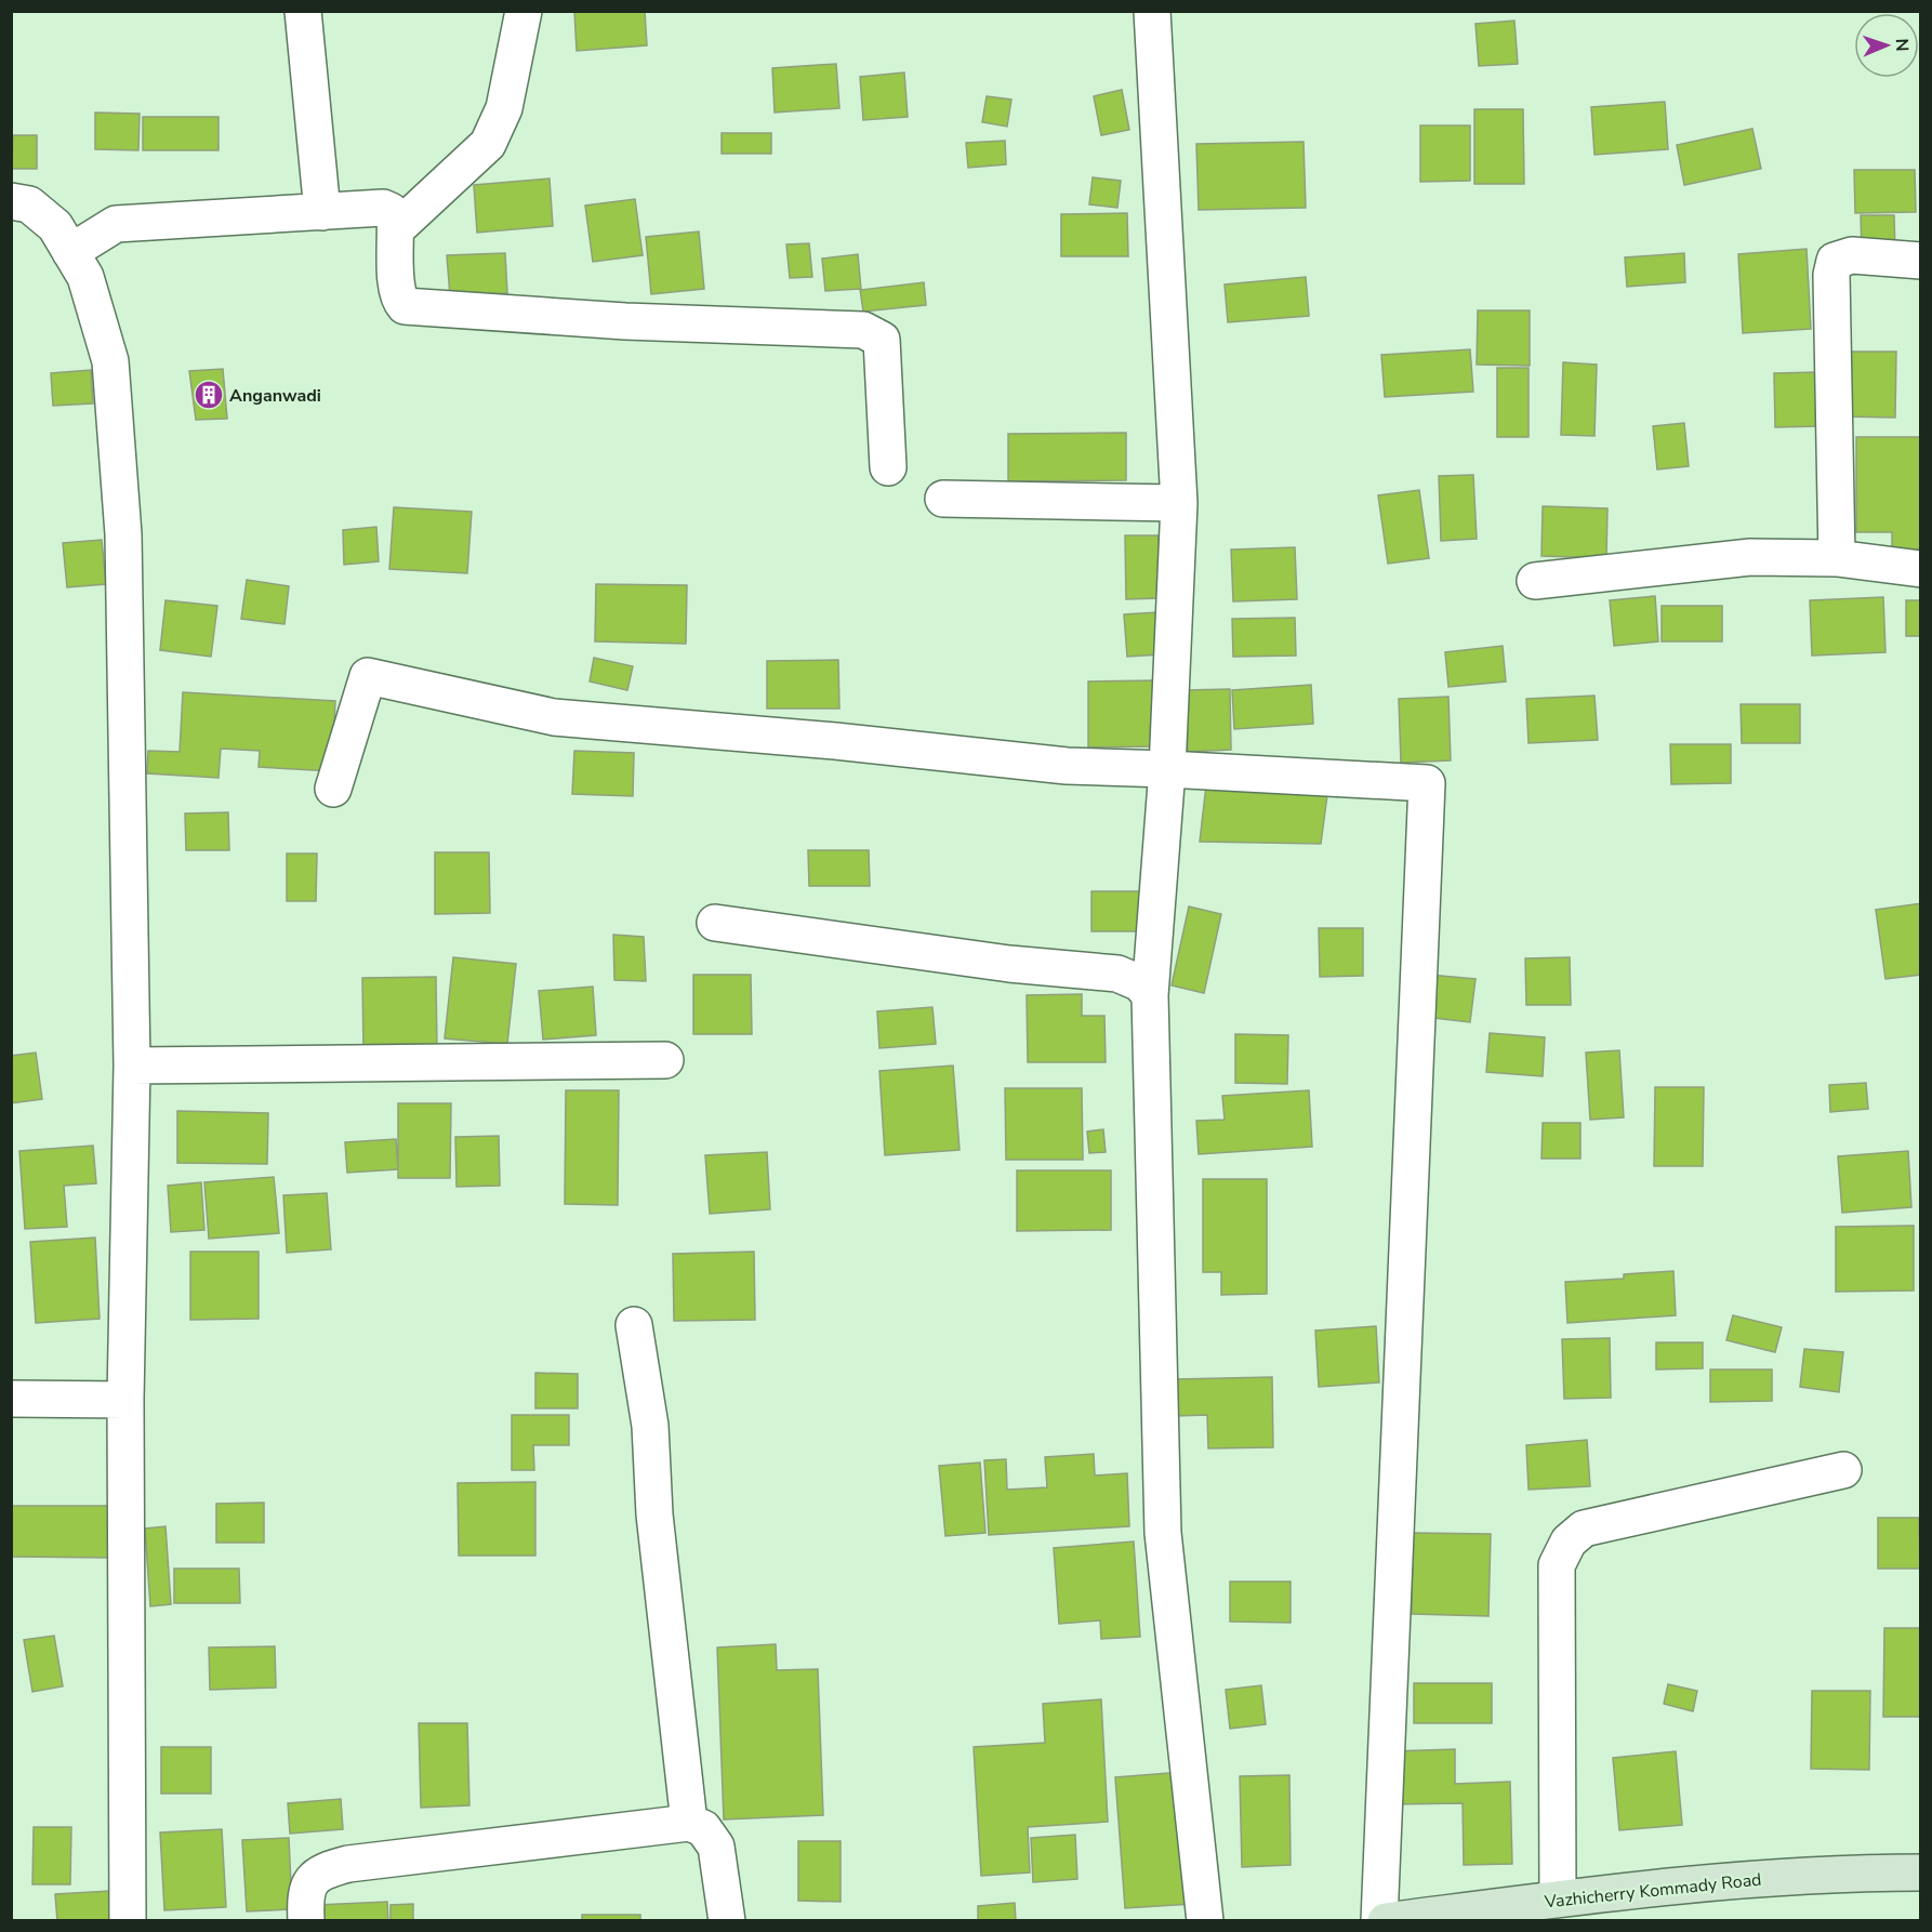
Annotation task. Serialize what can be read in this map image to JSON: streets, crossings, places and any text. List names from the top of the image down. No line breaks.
{"streets":{"main road":["Vazhicherry Kommady Road"]},"places":{"building":["Anganwadi"]},"north":"right"}
